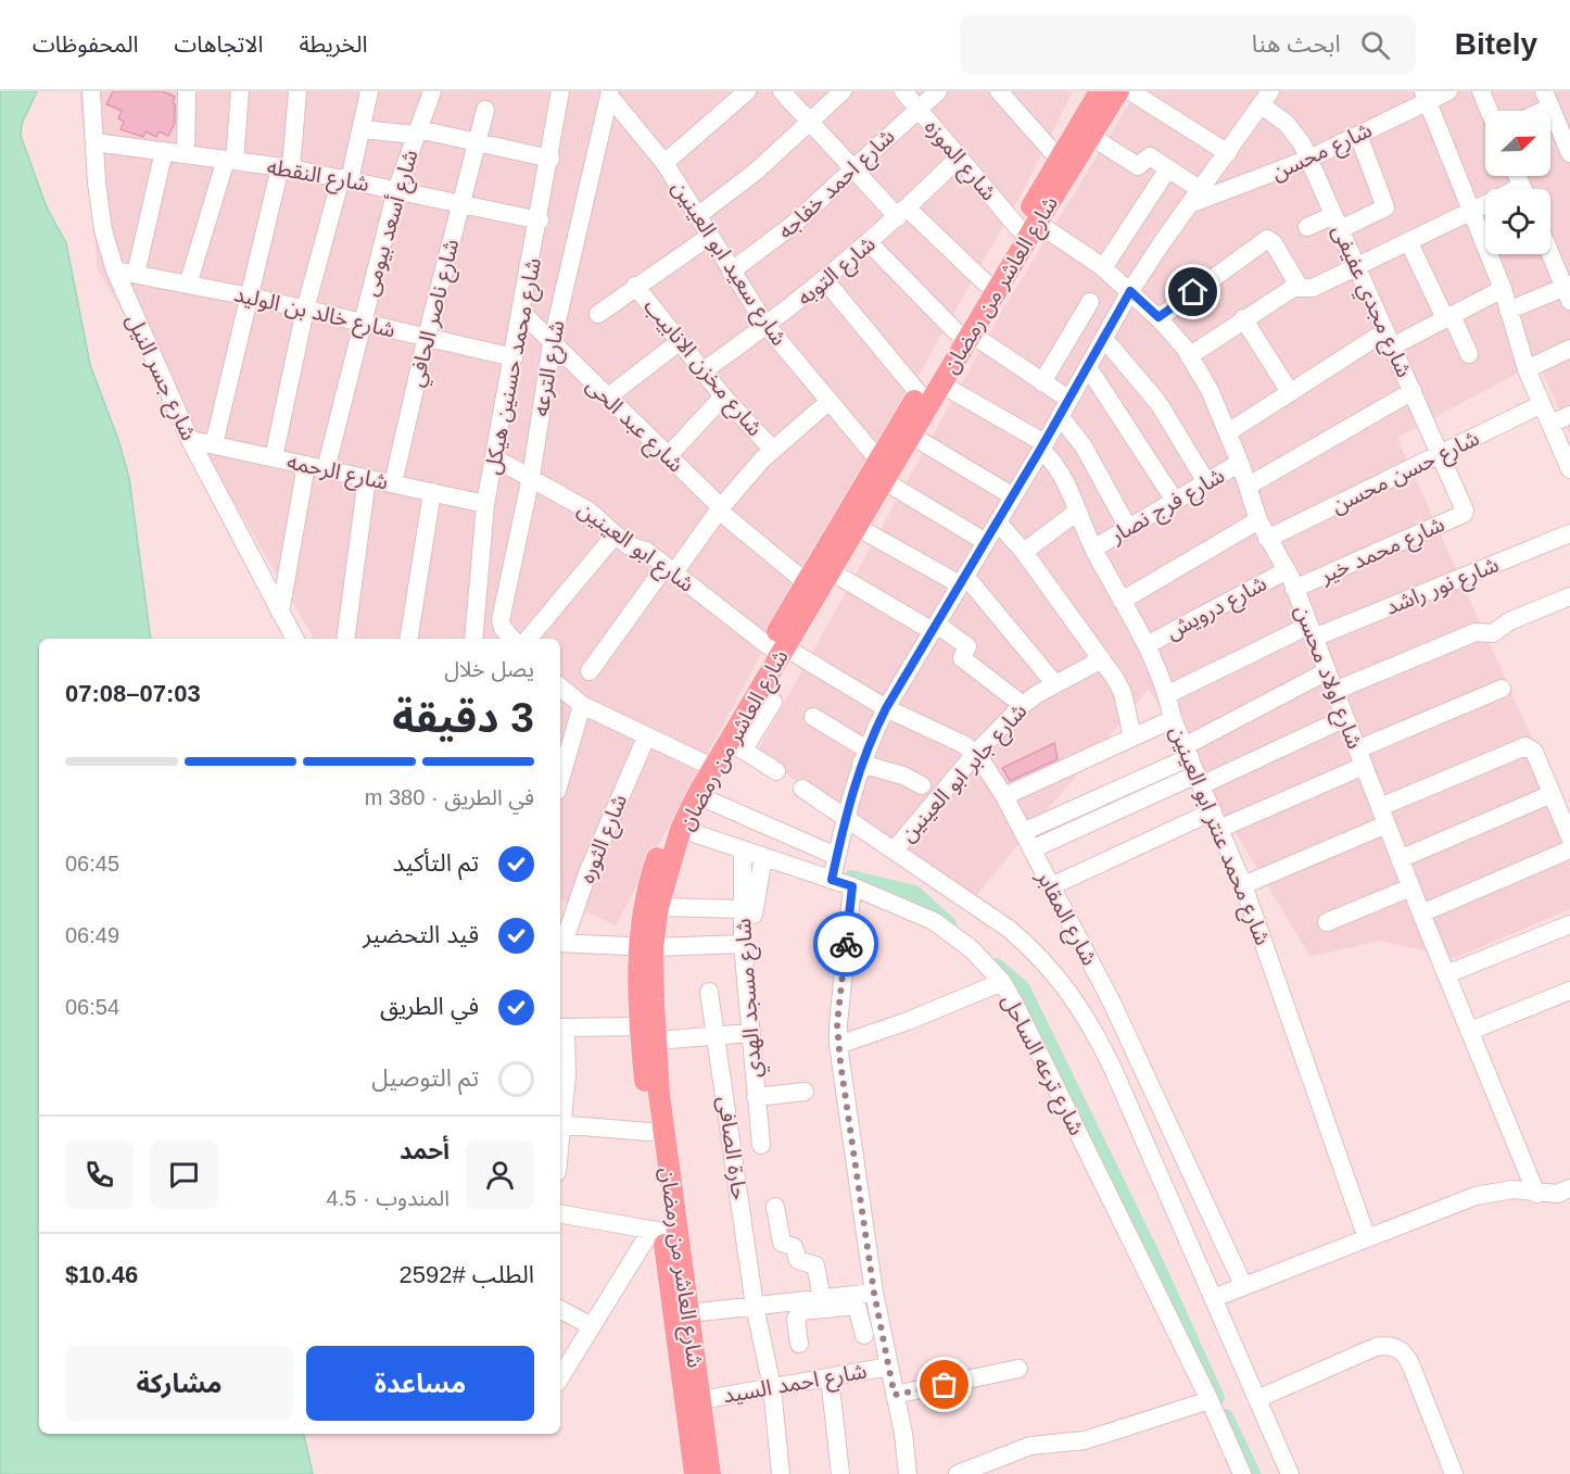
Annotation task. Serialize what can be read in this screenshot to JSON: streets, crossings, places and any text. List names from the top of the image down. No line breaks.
{"streets":{"main road":["شارع العاشر من رمضان"],"street":["شارع محسن","شارع الموزه","شارع النقطه","شارع احمد خفاجه","شارع أسعد بيومى","شارع سعيد ابو العينين","شارع التوبه","شارع مجدي عفيفى","شارع خالد بن الوليد","شارع ناصر الحافي","شارع محمد حسنين هيكل","شارع مخزن الانابيب","شارع الترعه","شارع جسر النيل","شارع عبد الحى","شارع الرحمه","شارع حسن محسن","شارع فرج نصار","شارع ابو العينين","شارع محمد خير","شارع نور راشد","شارع درويش","شارع اولاد محسن","شارع جابر ابو العينين","شارع محمد عنتر ابو العينين","شارع الثوره","شارع المقابر","شارع مسجد الهدي","شارع ترعه الساحل","حارة الصافى","شارع احمد السيد"]},"crossings":[["شارع محسن","شارع مجدي عفيفى"],["شارع الموزه","شارع احمد خفاجه"],["شارع الموزه","شارع التوبه"],["شارع الموزه","شارع العاشر من رمضان"],["شارع الموزه","شارع اولاد محسن"],["شارع النقطه","شارع أسعد بيومى"],["شارع النقطه","شارع ناصر الحافي"],["شارع النقطه","شارع محمد حسنين هيكل"],["شارع النقطه","شارع جسر النيل"],["شارع احمد خفاجه","شارع سعيد ابو العينين"],["شارع أسعد بيومى","شارع خالد بن الوليد"],["شارع أسعد بيومى","شارع الرحمه"],["شارع سعيد ابو العينين","شارع التوبه"],["شارع سعيد ابو العينين","شارع العاشر من رمضان"],["شارع سعيد ابو العينين","شارع الترعه"],["شارع التوبه","شارع مخزن الانابيب"],["شارع العاشر من رمضان","شارع عبد الحى"],["شارع العاشر من رمضان","شارع ابو العينين"],["شارع العاشر من رمضان","شارع اولاد محسن"],["شارع العاشر من رمضان","شارع محمد عنتر ابو العينين"],["شارع العاشر من رمضان","شارع المقابر"],["شارع العاشر من رمضان","شارع ترعه الساحل"],["شارع العاشر من رمضان","شارع احمد السيد"],["شارع مجدي عفيفى","شارع حسن محسن"],["شارع مجدي عفيفى","شارع محمد خير"],["شارع خالد بن الوليد","شارع ناصر الحافي"],["شارع خالد بن الوليد","شارع محمد حسنين هيكل"],["شارع خالد بن الوليد","شارع جسر النيل"],["شارع ناصر الحافي","شارع الرحمه"],["شارع محمد حسنين هيكل","شارع عبد الحى"],["شارع محمد حسنين هيكل","شارع الرحمه"],["شارع محمد حسنين هيكل","شارع ابو العينين"],["شارع الترعه","شارع عبد الحى"],["شارع الترعه","شارع ابو العينين"],["شارع جسر النيل","شارع الرحمه"],["شارع حسن محسن","شارع اولاد محسن"],["شارع فرج نصار","شارع اولاد محسن"],["شارع فرج نصار","شارع محمد عنتر ابو العينين"],["شارع ابو العينين","شارع المقابر"],["شارع محمد خير","شارع اولاد محسن"],["شارع نور راشد","شارع اولاد محسن"],["شارع نور راشد","شارع محمد عنتر ابو العينين"],["شارع درويش","شارع اولاد محسن"],["شارع درويش","شارع محمد عنتر ابو العينين"],["شارع جابر ابو العينين","شارع المقابر"],["شارع مسجد الهدي","شارع ترعه الساحل"],["حارة الصافى","شارع احمد السيد"]],"north":"top right","page":{"header":"Bitely","search":"ابحث هنا","nav":["الخريطة","الاتجاهات","المحفوظات"],"heading":["3 دقيقة","يصل خلال","07:03–07:08"],"panel":["أحمد","المندوب · 4.5","الطلب #2592","$10.46"],"bar":"في الطريق · 380 m","list":[["تم التأكيد","06:45"],["قيد التحضير","06:49"],["في الطريق","06:54"],"تم التوصيل"],"buttons":["مساعدة","مشاركة"]}}
